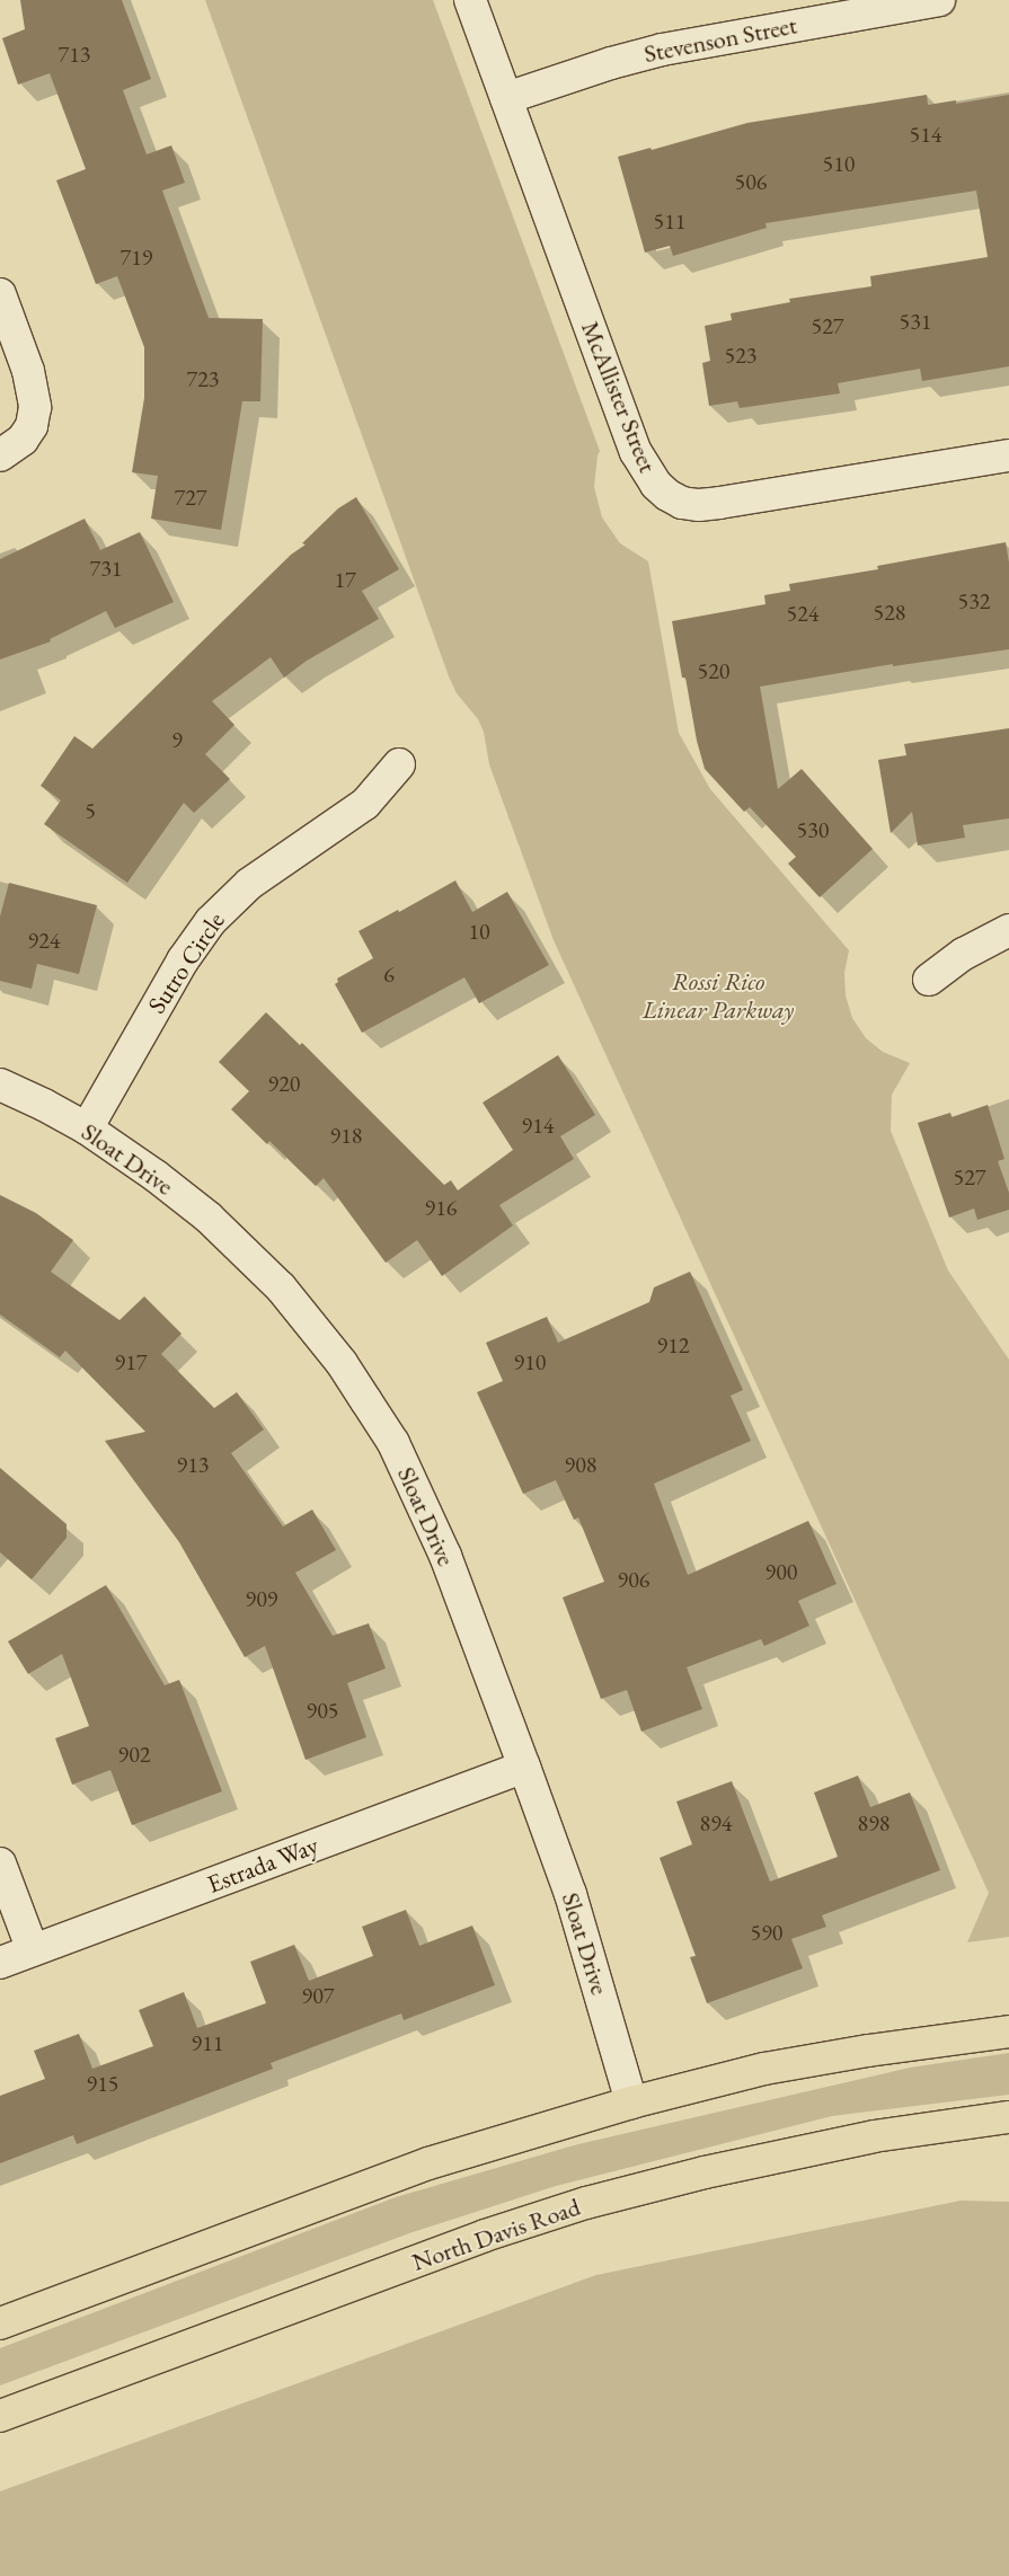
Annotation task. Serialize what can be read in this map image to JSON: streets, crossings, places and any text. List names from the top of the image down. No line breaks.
{"streets":{"highway":["North Davis Road"],"street":["Stevenson Street","McAllister Street","Sutro Circle","Sloat Drive","Estrada Way"]},"crossings":[["Stevenson Street","McAllister Street"],["Sutro Circle","Sloat Drive"],["Sloat Drive","Estrada Way"]],"parks":["Rossi Rico Linear Parkway"],"house_numbers":["713","514","510","506","511","719","531","527","523","723","727","731","17","532","528","524","520","9","5","530","10","924","6","920","914","918","527","916","912","917","910","913","908","900","906","909","905","902","894","898","590","907","911","915"]}
